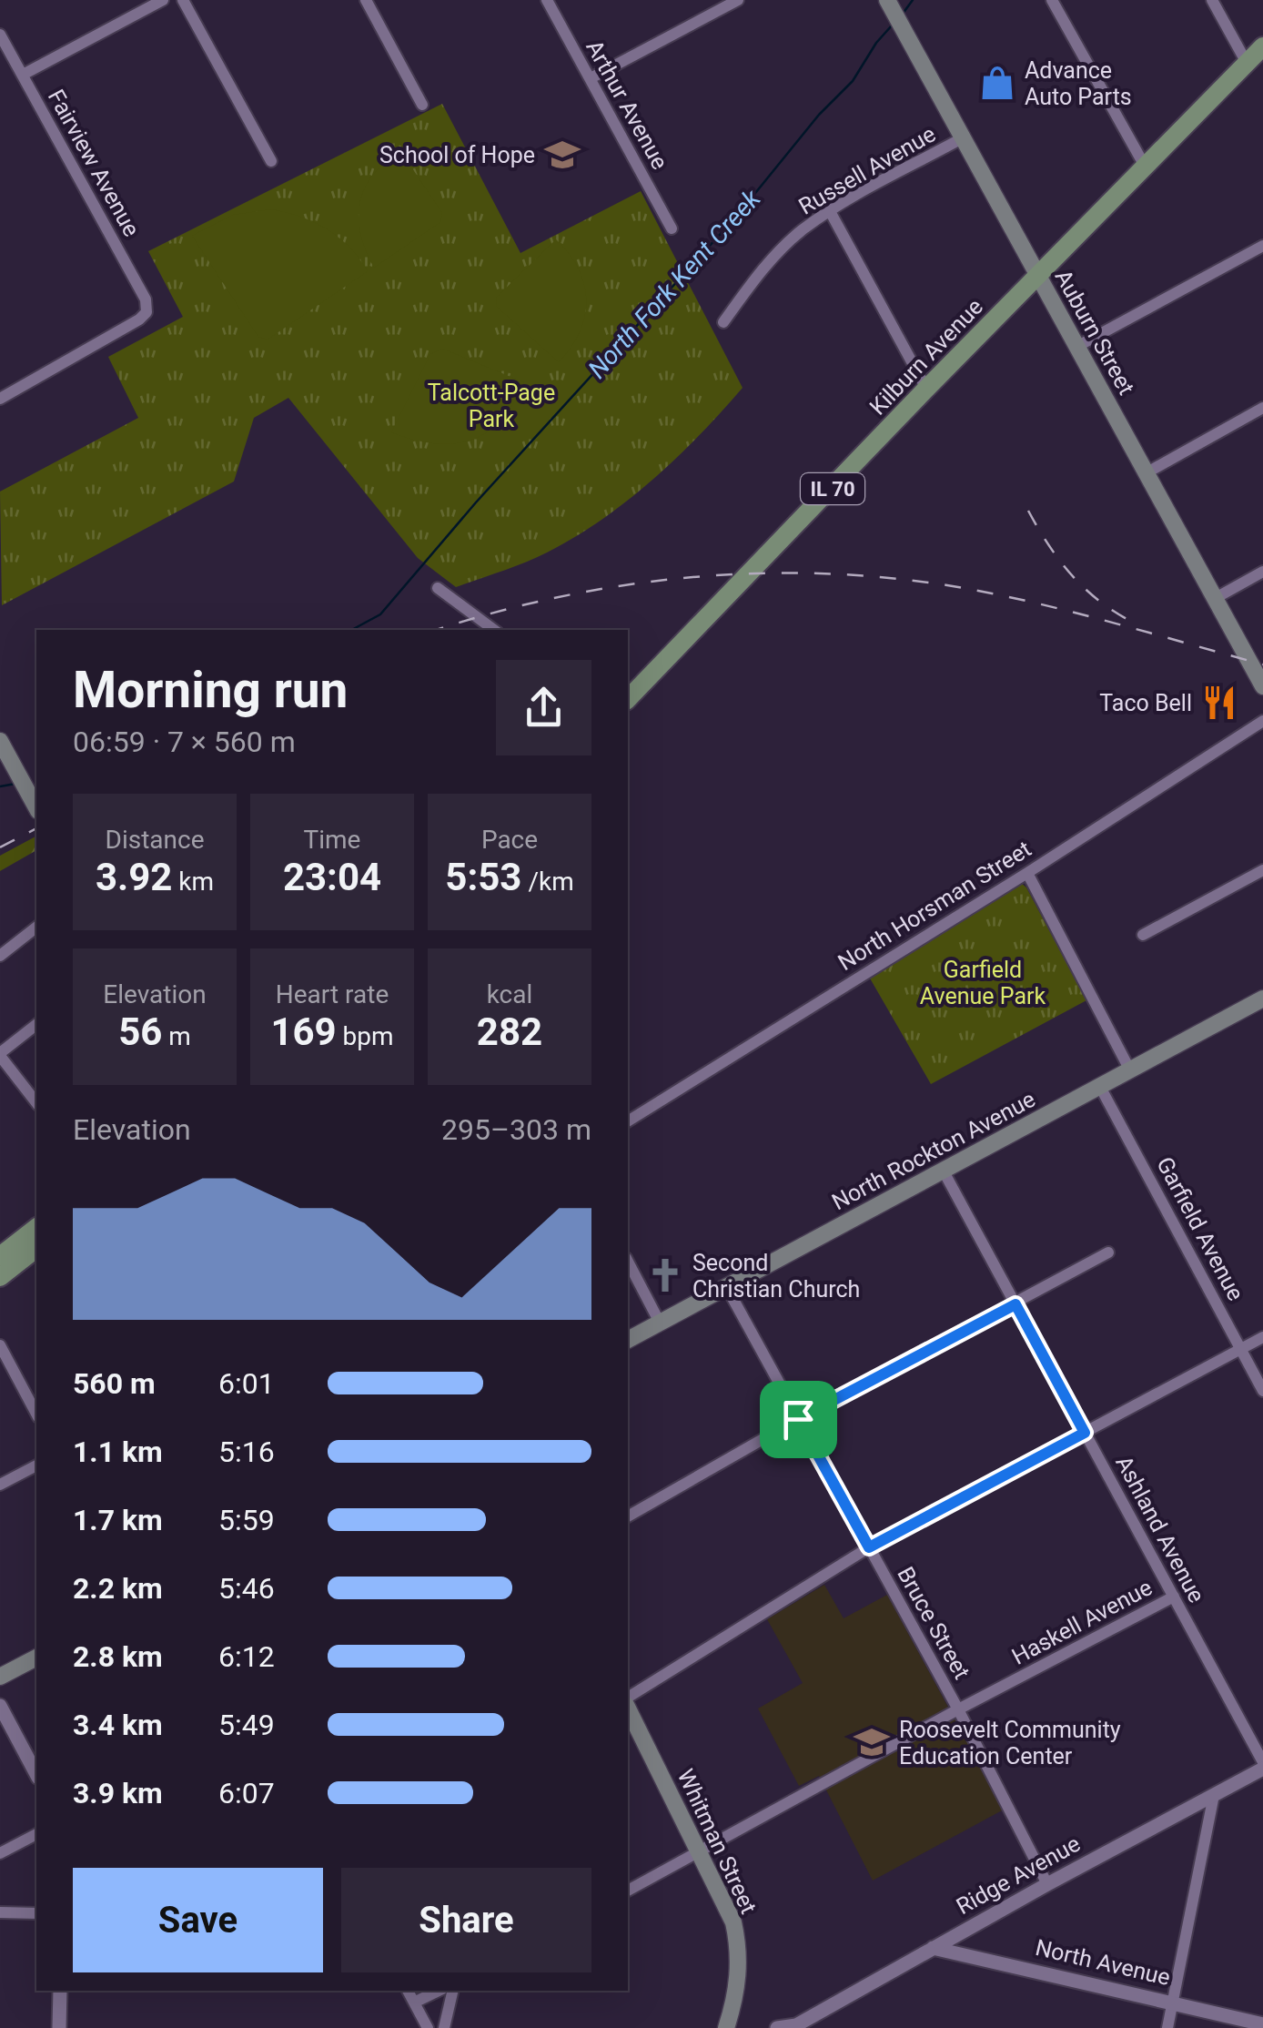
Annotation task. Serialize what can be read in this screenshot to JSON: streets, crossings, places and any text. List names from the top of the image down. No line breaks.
{"streets":{"main road":["Auburn Street","Kilburn Avenue","IL 70","North Rockton Avenue","Whitman Street"],"street":["Arthur Avenue","Fairview Avenue","Russell Avenue","North Horsman Street","Garfield Avenue","Ashland Avenue","Haskell Avenue","Bruce Street","Ridge Avenue","North Avenue"]},"crossings":[["Russell Avenue","Auburn Street"],["Auburn Street","Kilburn Avenue"],["North Rockton Avenue","Garfield Avenue"],["North Rockton Avenue","Ashland Avenue"],["North Rockton Avenue","Bruce Street"],["Ashland Avenue","Haskell Avenue"],["Ashland Avenue","Ridge Avenue"],["Haskell Avenue","Bruce Street"],["Haskell Avenue","Whitman Street"],["Bruce Street","Ridge Avenue"],["Ridge Avenue","North Avenue"]],"water":["North Fork Kent Creek"],"parks":["Talcott-Page Park","Garfield Avenue Park"],"places":{"shop":["Advance Auto Parts"],"school or university":["School of Hope","Roosevelt Community Education Center"],"restaurant":["Taco Bell"],"church":["Second Christian Church"]},"page":{"heading":["Morning run","06:59 · 7 × 560 m"],"stats":[["Distance","3.92 km"],["Time","23:04"],["Pace","5:53 /km"],["Elevation","56 m"],["Heart rate","169 bpm"],["kcal","282"]],"chart":["Elevation","295–303 m"],"list":[{"name":"560 m","note":"6:01"},{"name":"1.1 km","note":"5:16"},{"name":"1.7 km","note":"5:59"},{"name":"2.2 km","note":"5:46"},{"name":"2.8 km","note":"6:12"},{"name":"3.4 km","note":"5:49"},{"name":"3.9 km","note":"6:07"}],"buttons":["Save","Share"]}}
